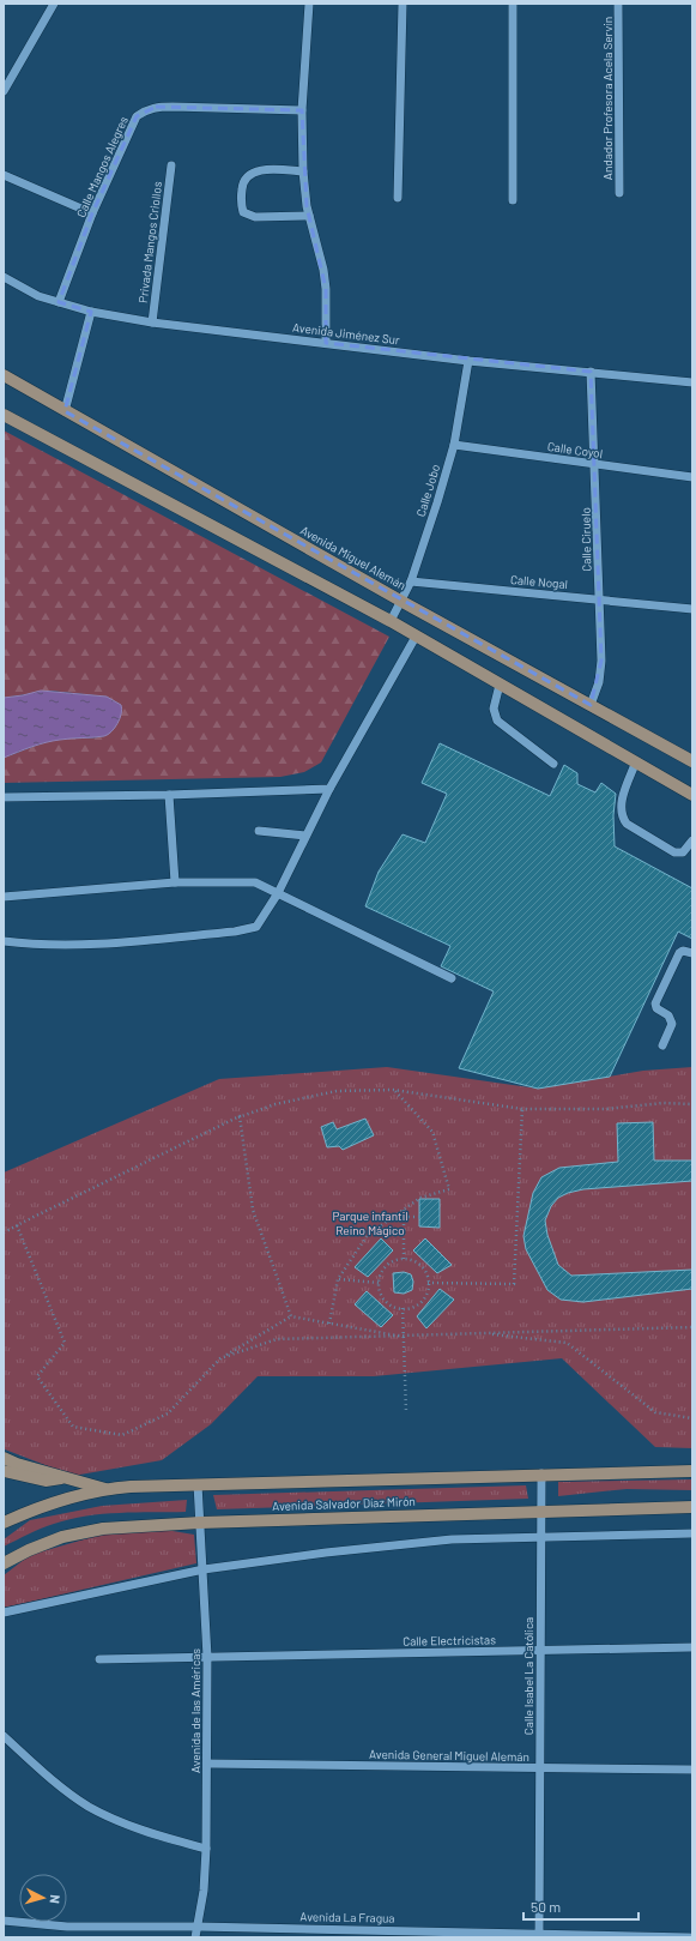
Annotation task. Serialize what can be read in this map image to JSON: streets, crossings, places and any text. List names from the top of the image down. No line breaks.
{"streets":{"main road":["Avenida Miguel Alemán","Avenida Salvador Díaz Mirón"],"street":["Andador Profesora Acela Servin","Calle Mangos Alegres","Privada Mangos Criollos","Avenida Jiménez Sur","Calle Coyol","Calle Jobo","Calle Ciruelo","Calle Nogal","Calle Electricistas","Calle Isabel La Católica","Avenida de las Américas","Avenida General Miguel Alemán","Avenida La Fragua"]},"crossings":[["Calle Mangos Alegres","Avenida Jiménez Sur"],["Privada Mangos Criollos","Avenida Jiménez Sur"],["Avenida Jiménez Sur","Calle Jobo"],["Avenida Jiménez Sur","Calle Ciruelo"],["Calle Coyol","Calle Jobo"],["Calle Coyol","Calle Ciruelo"],["Calle Jobo","Avenida Miguel Alemán"],["Calle Jobo","Calle Nogal"],["Calle Ciruelo","Avenida Miguel Alemán"],["Calle Ciruelo","Calle Nogal"],["Avenida Salvador Díaz Mirón","Calle Isabel La Católica"],["Avenida Salvador Díaz Mirón","Avenida de las Américas"],["Calle Electricistas","Calle Isabel La Católica"],["Calle Electricistas","Avenida de las Américas"],["Calle Isabel La Católica","Avenida General Miguel Alemán"],["Calle Isabel La Católica","Avenida La Fragua"],["Avenida de las Américas","Avenida General Miguel Alemán"],["Avenida de las Américas","Avenida La Fragua"]],"parks":["Parque infantil Reino Mágico"],"scale_bar":"50 m","north":"right"}
